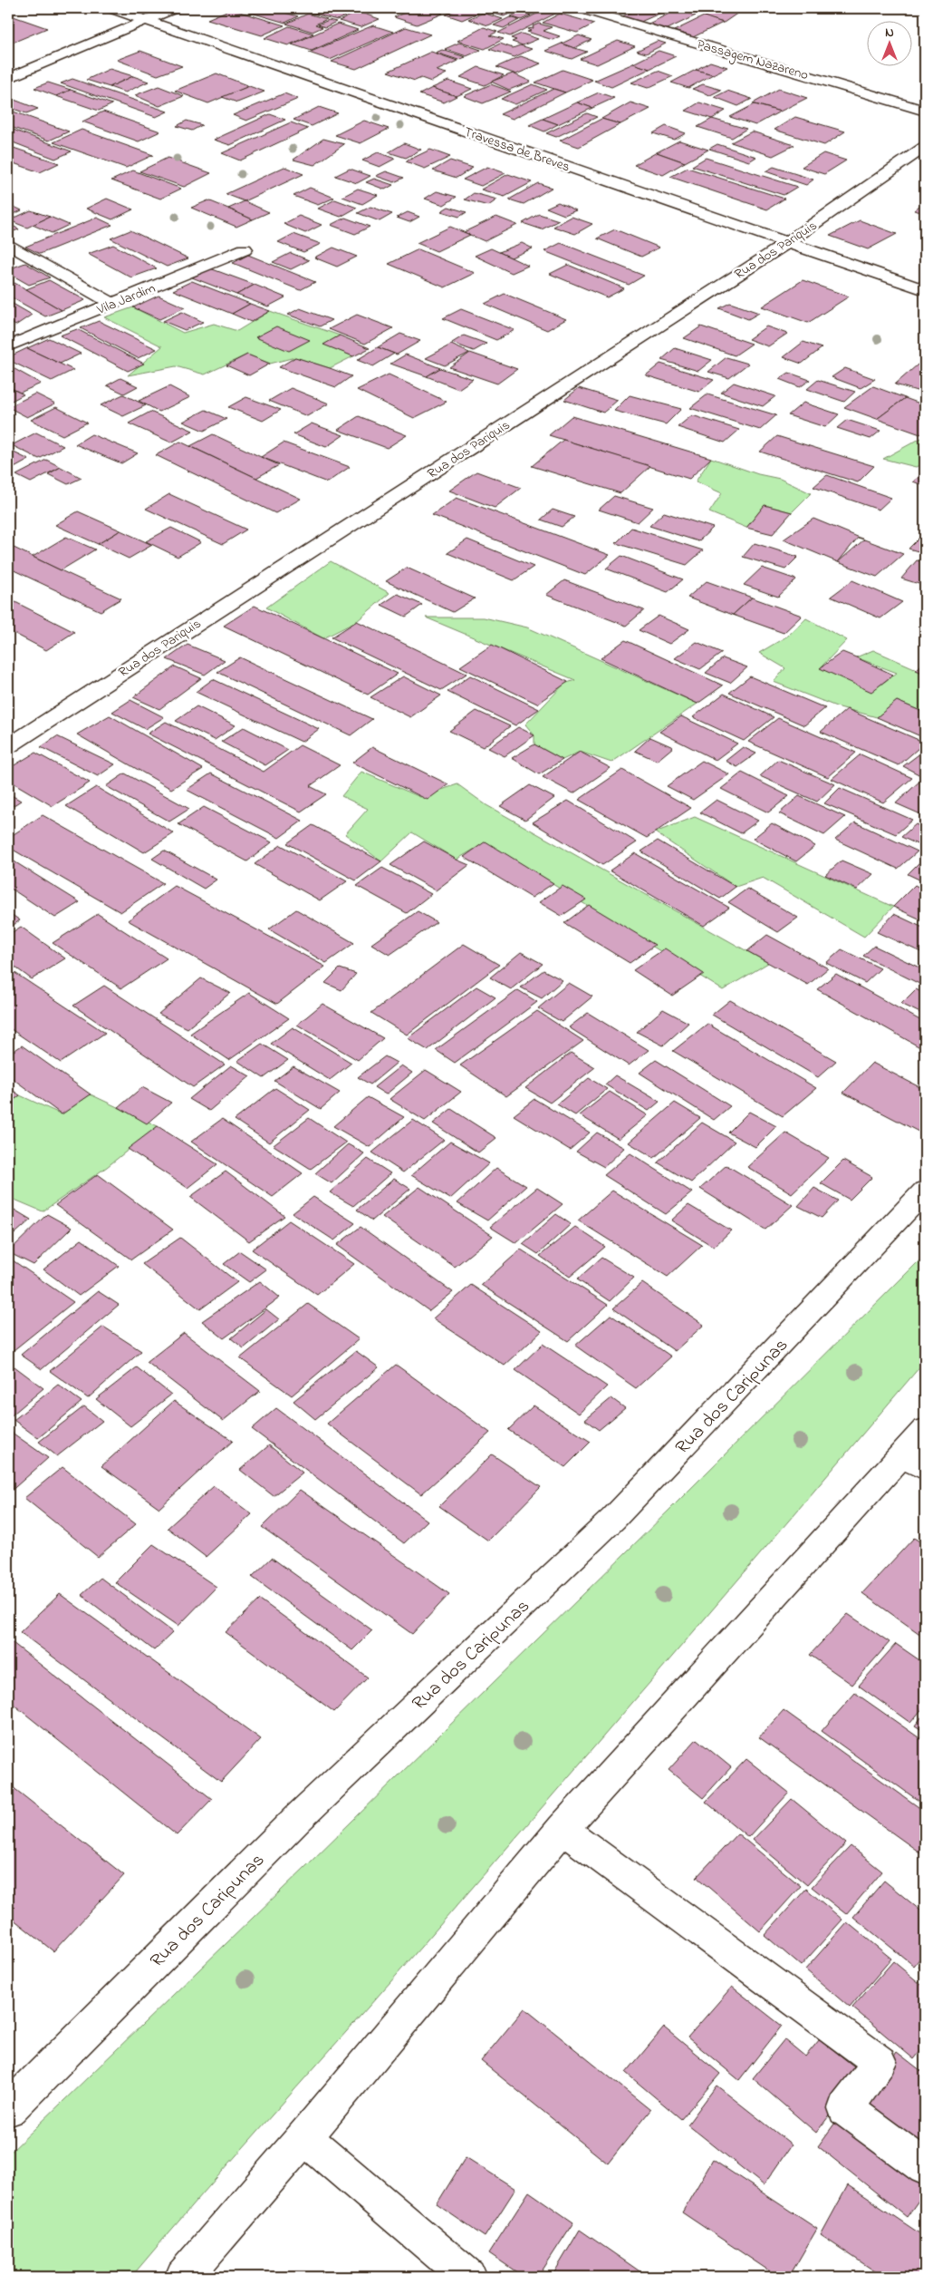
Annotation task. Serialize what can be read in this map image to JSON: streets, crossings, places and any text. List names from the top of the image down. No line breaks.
{"streets":{"street":["Passagem Nazareno","Travessa de Breves","Rua dos Pariquis","Vila Jardim","Rua dos Caripunas"]},"crossings":[["Travessa de Breves","Rua dos Pariquis"]],"north":"top"}
